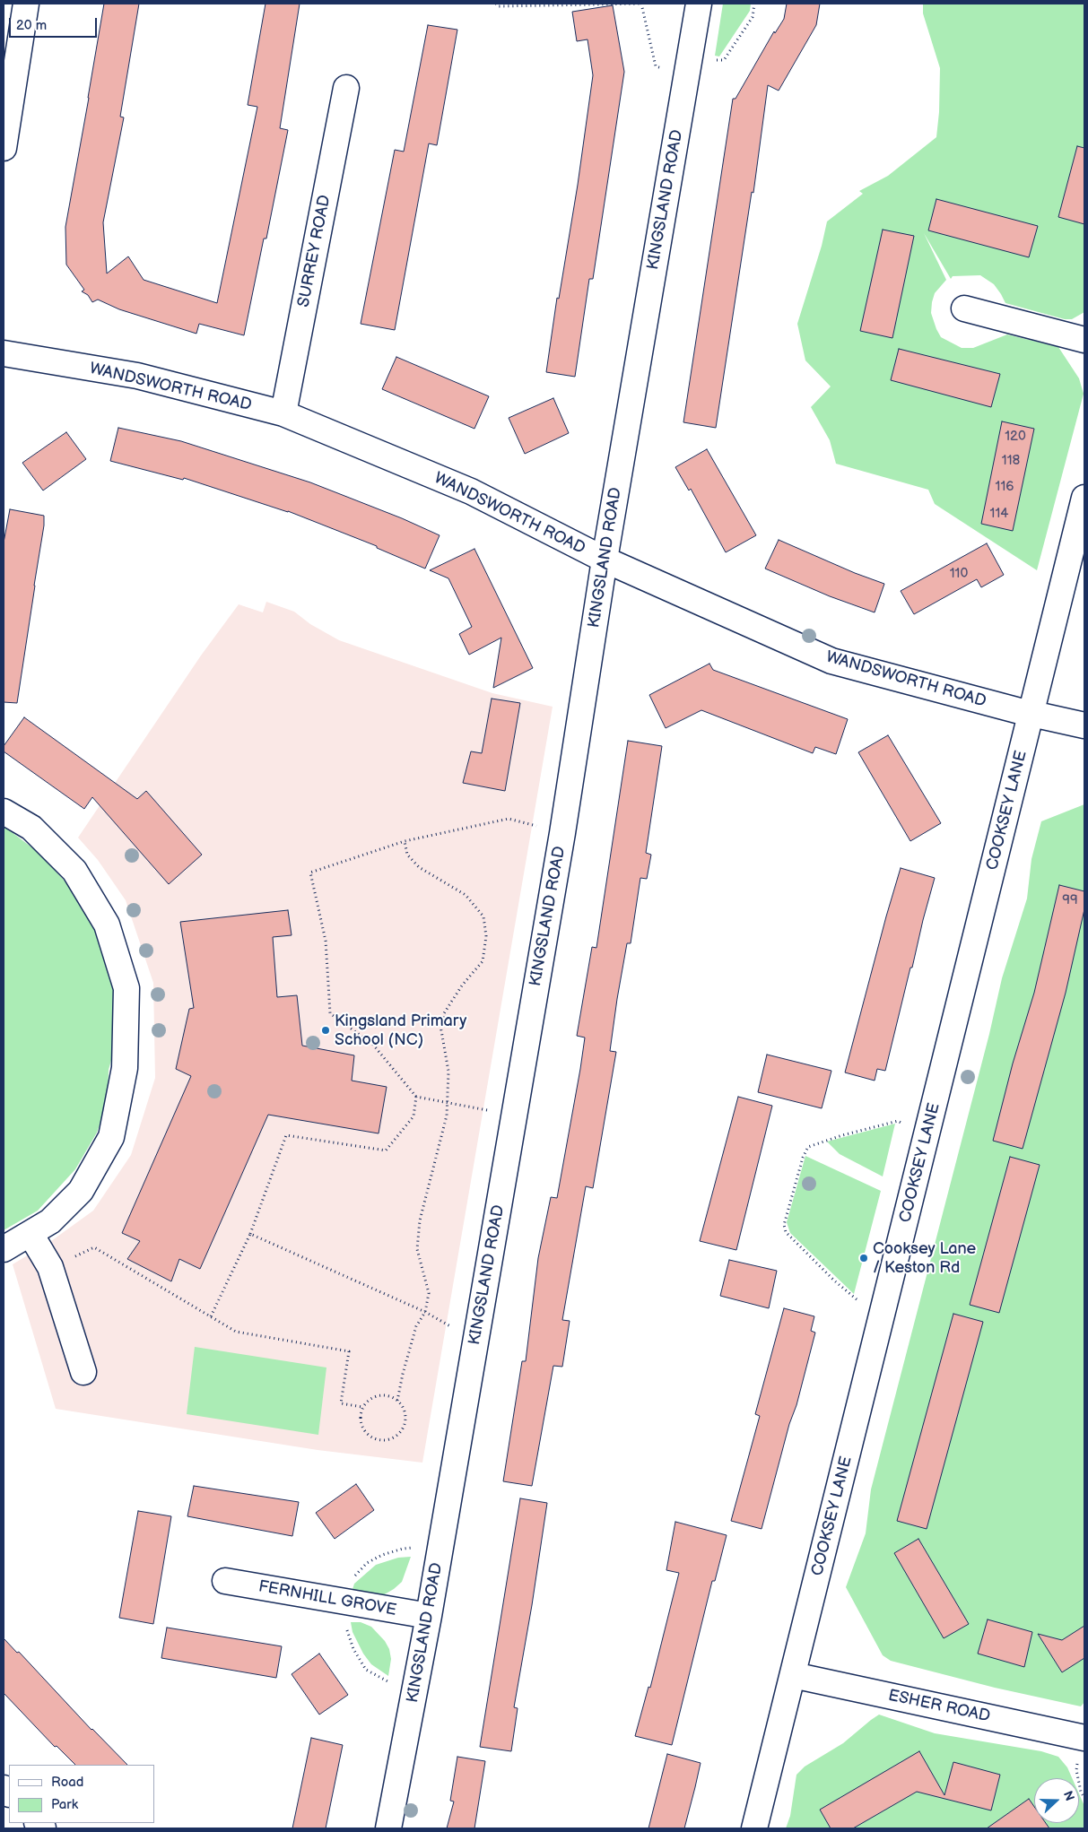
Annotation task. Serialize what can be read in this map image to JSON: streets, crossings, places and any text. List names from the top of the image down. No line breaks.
{"streets":{"street":["KINGSLAND ROAD","SURREY ROAD","WANDSWORTH ROAD","COOKSEY LANE","FERNHILL GROVE","ESHER ROAD"]},"crossings":[["KINGSLAND ROAD","WANDSWORTH ROAD"],["KINGSLAND ROAD","FERNHILL GROVE"],["SURREY ROAD","WANDSWORTH ROAD"],["WANDSWORTH ROAD","COOKSEY LANE"],["COOKSEY LANE","ESHER ROAD"]],"places":["Kingsland Primary School (NC)","Cooksey Lane / Keston Rd"],"house_numbers":["120","118","116","114","110","99"],"legend":["Road","Park"],"scale_bar":"20 m","north":"right"}
